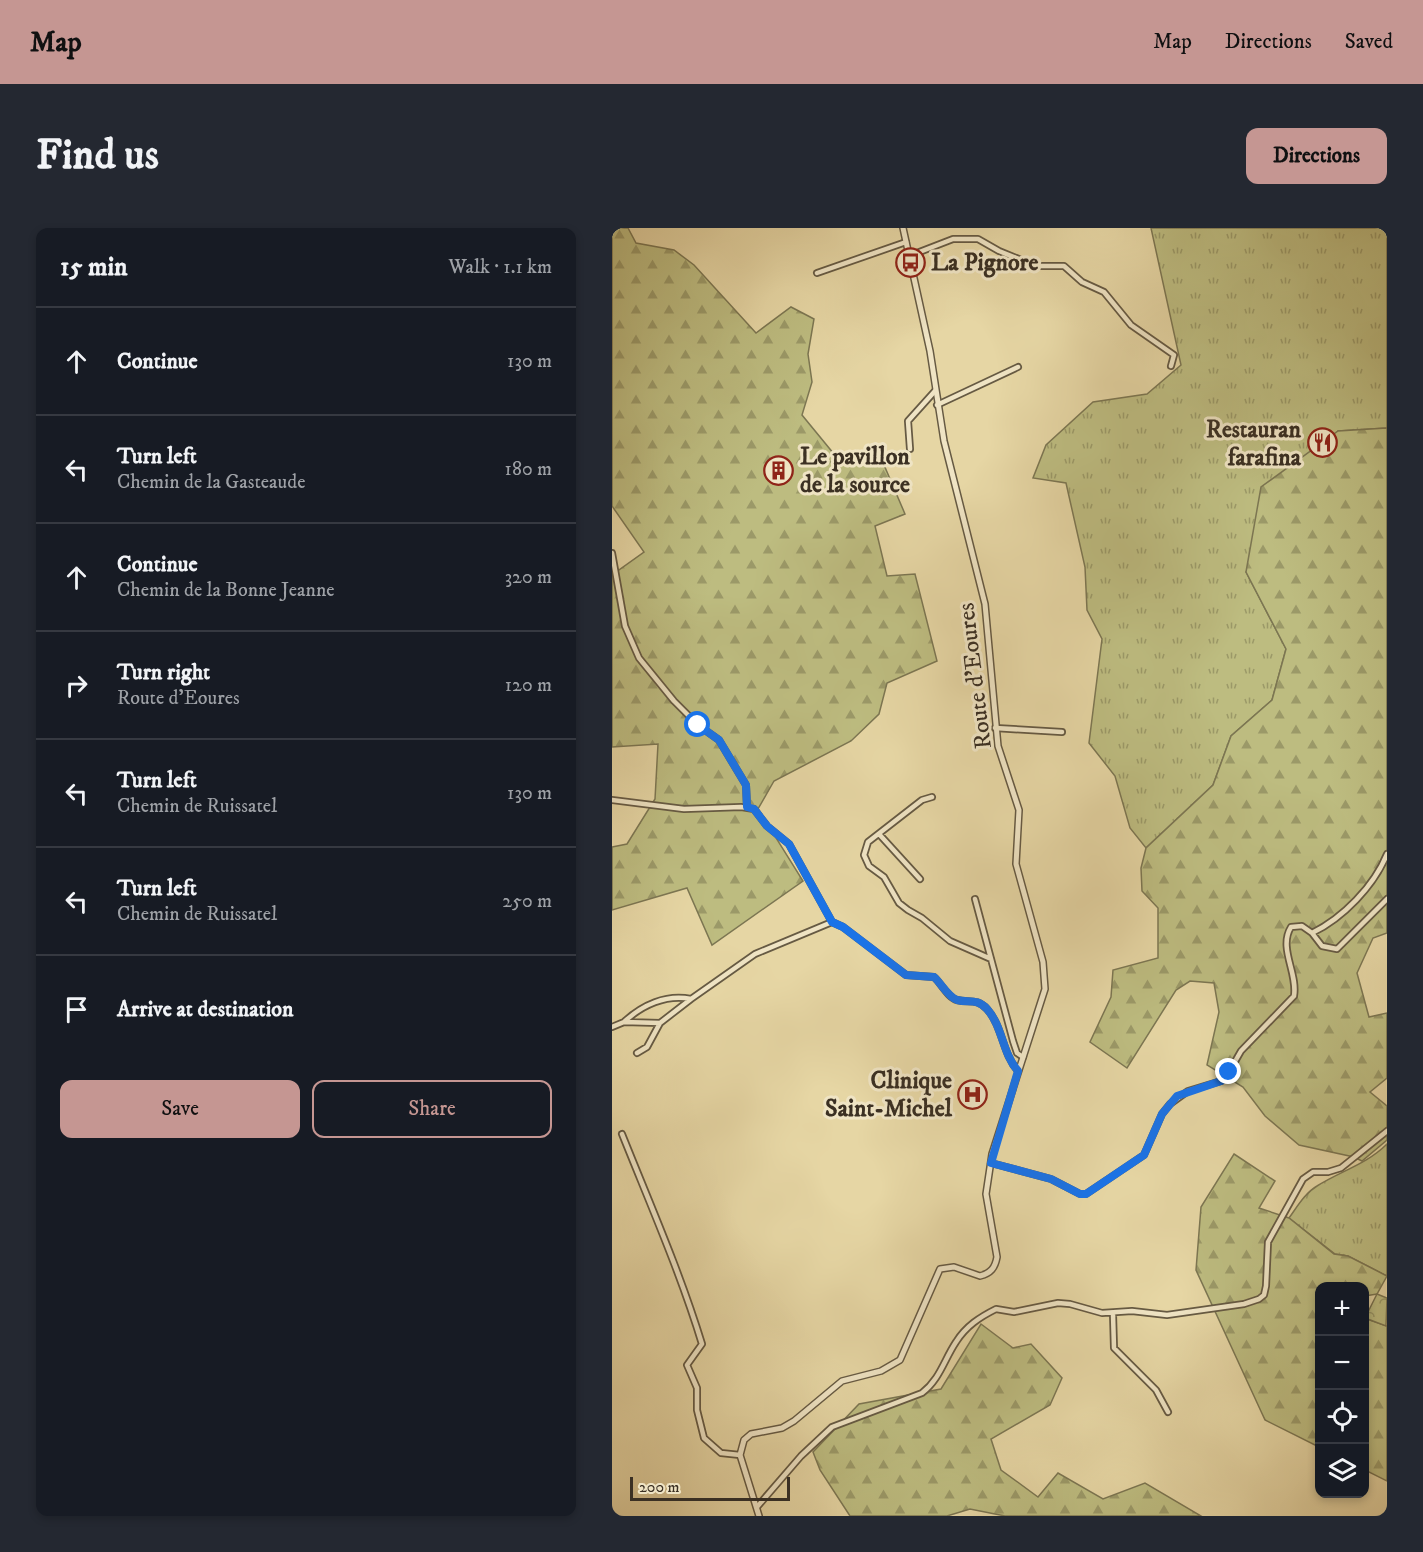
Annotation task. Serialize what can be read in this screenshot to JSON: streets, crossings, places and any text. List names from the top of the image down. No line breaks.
{"streets":{"street":["Route d'Eoures"]},"places":{"bus stop":["La Pignore"],"restaurant":["Restauran farafina"],"building":["Le pavillon de la source"],"hospital":["Clinique Saint-Michel"]},"scale_bar":"200 m","page":{"header":"Map","nav":["Map","Directions","Saved"],"buttons":["Directions",["Save","Share"]],"title":"Find us","heading":["15 min","Walk · 1.1 km"],"list":[["Continue","130 m"],["Turn left","Chemin de la Gasteaude","180 m"],["Continue","Chemin de la Bonne Jeanne","320 m"],["Turn right","Route d'Eoures","120 m"],["Turn left","Chemin de Ruissatel","130 m"],["Turn left","Chemin de Ruissatel","250 m"],"Arrive at destination"],"map_buttons":["+","−"],"scale":"200 m"}}
